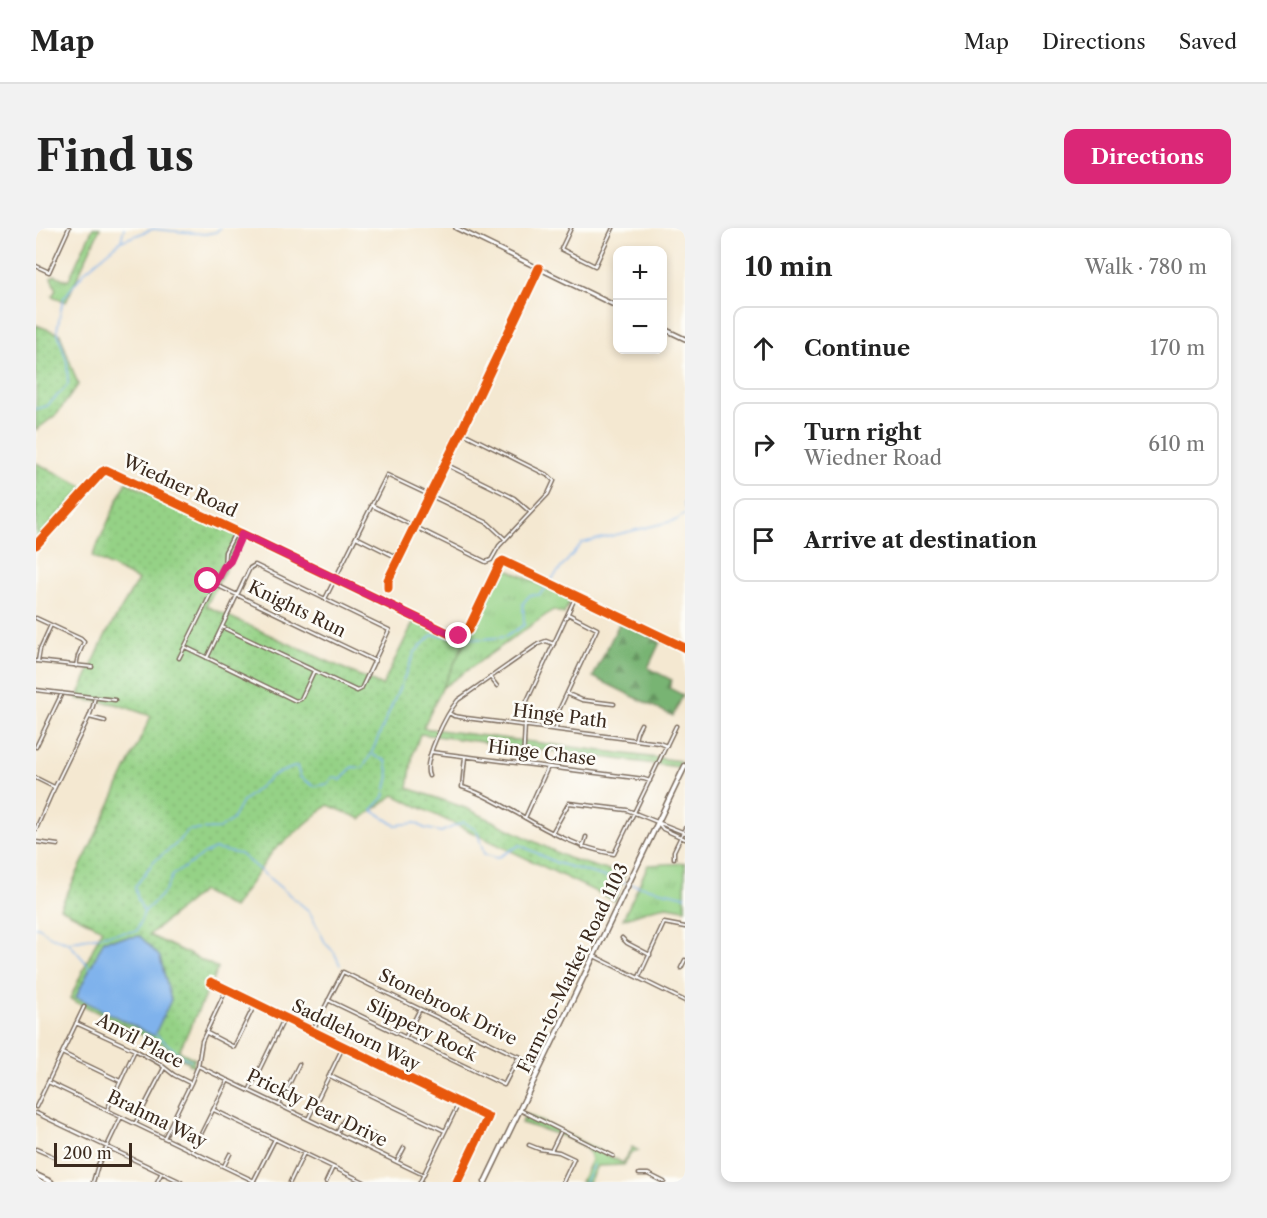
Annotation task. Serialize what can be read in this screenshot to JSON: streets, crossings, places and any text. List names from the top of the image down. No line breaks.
{"streets":{"main road":["Farm-to-Market Road 1103"],"street":["Wiedner Road","Knights Run","Hinge Path","Hinge Chase","Stonebrook Drive","Slippery Rock","Saddlehorn Way","Anvil Place","Prickly Pear Drive","Brahma Way"]},"crossings":[["Farm-to-Market Road 1103","Stonebrook Drive"],["Stonebrook Drive","Slippery Rock"]],"scale_bar":"200 m","page":{"header":"Map","nav":["Map","Directions","Saved"],"buttons":"Directions","title":"Find us","heading":["10 min","Walk · 780 m"],"map_buttons":["+","−"],"list":[["Continue","170 m"],["Turn right","Wiedner Road","610 m"],"Arrive at destination"],"scale":"200 m"}}
